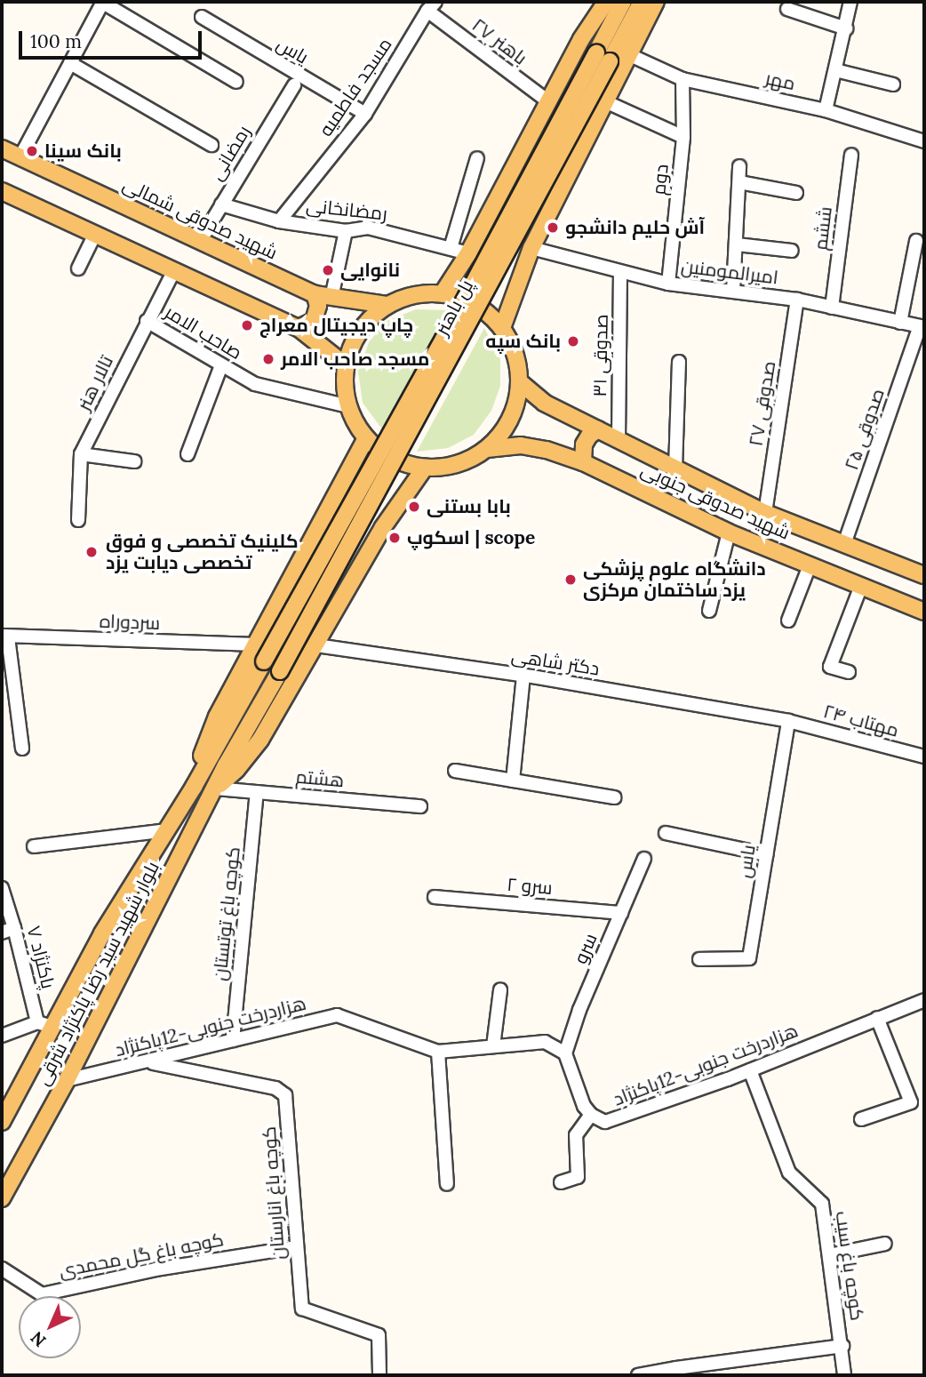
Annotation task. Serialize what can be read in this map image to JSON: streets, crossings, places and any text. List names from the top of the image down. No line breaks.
{"streets":{"main road":["شهید صدوقی شمالی","پل باهنر","شهید صدوقی جنوبی","بلوار شهید سید رضا پاکنژاد شرقی"],"street":["باهنر ۲۷","یاس","مهر","مسجد فاطمیه","رمضانی","دوم","رمضانخانی","ششم","امیرالمومنین","صاحب الامر","صدوقی ۳۱","تالار هنر","صدوقی ۲۷","صدوقی ۲۵","سردوراه","دکتر شاهی","مهتاب ۲۴","هشتم","سرو ۲","کوچه باغ توتستان","سرو","پاکنژاد ۷","هزاردرخت جنوبی-12پاکنژاد","کوچه باغ انارستان","کوچه باغ گل محمدی","کوچه باغ سیب"]},"crossings":[["باهنر ۲۷","مسجد فاطمیه"],["یاس","مسجد فاطمیه"],["یاس","دکتر شاهی"],["یاس","مهتاب ۲۴"],["مهر","دوم"],["مسجد فاطمیه","رمضانخانی"],["رمضانی","رمضانخانی"],["رمضانی","شهید صدوقی شمالی"],["دوم","امیرالمومنین"],["شهید صدوقی شمالی","صاحب الامر"],["شهید صدوقی شمالی","شهید صدوقی جنوبی"],["ششم","امیرالمومنین"],["امیرالمومنین","صدوقی ۳۱"],["امیرالمومنین","صدوقی ۲۷"],["امیرالمومنین","صدوقی ۲۵"],["پل باهنر","بلوار شهید سید رضا پاکنژاد شرقی"],["صاحب الامر","تالار هنر"],["صاحب الامر","شهید صدوقی جنوبی"],["صدوقی ۳۱","شهید صدوقی جنوبی"],["صدوقی ۲۷","شهید صدوقی جنوبی"],["صدوقی ۲۵","شهید صدوقی جنوبی"],["دکتر شاهی","مهتاب ۲۴"],["هشتم","کوچه باغ توتستان"],["هشتم","بلوار شهید سید رضا پاکنژاد شرقی"],["سرو ۲","سرو"],["کوچه باغ توتستان","هزاردرخت جنوبی-12پاکنژاد"],["سرو","هزاردرخت جنوبی-12پاکنژاد"],["پاکنژاد ۷","بلوار شهید سید رضا پاکنژاد شرقی"],["بلوار شهید سید رضا پاکنژاد شرقی","هزاردرخت جنوبی-12پاکنژاد"],["هزاردرخت جنوبی-12پاکنژاد","کوچه باغ انارستان"],["هزاردرخت جنوبی-12پاکنژاد","کوچه باغ سیب"],["کوچه باغ انارستان","کوچه باغ گل محمدی"]],"places":["بانک سینا","آش حلیم دانشجو","نانوایی","چاپ دیجیتال معراج","بانک سپه","مسجد صاحب الامر","بابا بستنی","اسکوپ | scope","کلینیک تخصصی و فوق تخصصی دیابت یزد","دانشگاه علوم پزشکی یزد ساختمان مرکزی"],"scale_bar":"100 m","north":"bottom left"}
